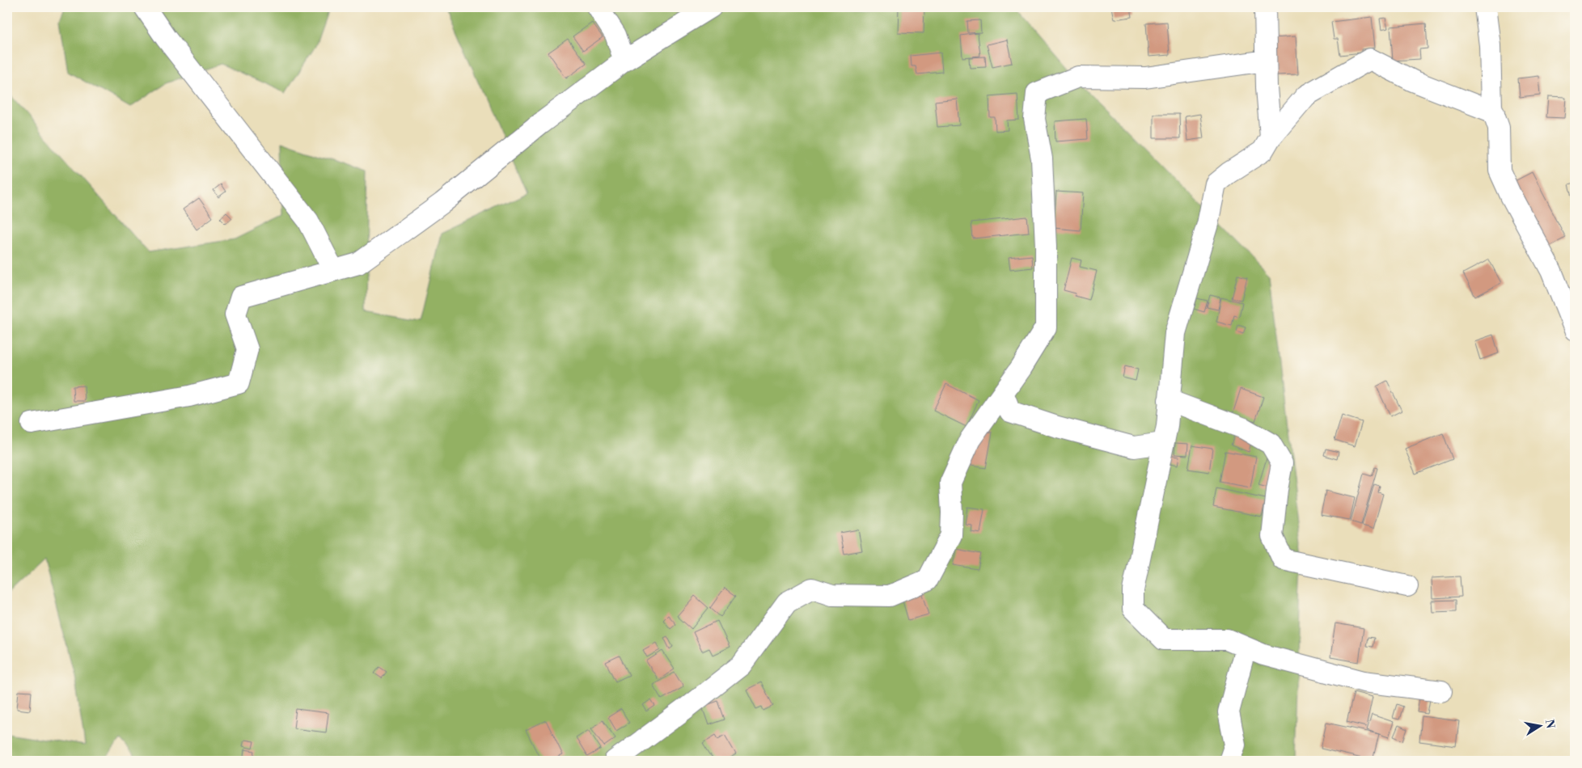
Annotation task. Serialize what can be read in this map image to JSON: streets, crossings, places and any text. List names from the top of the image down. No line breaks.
{"north":"right"}
